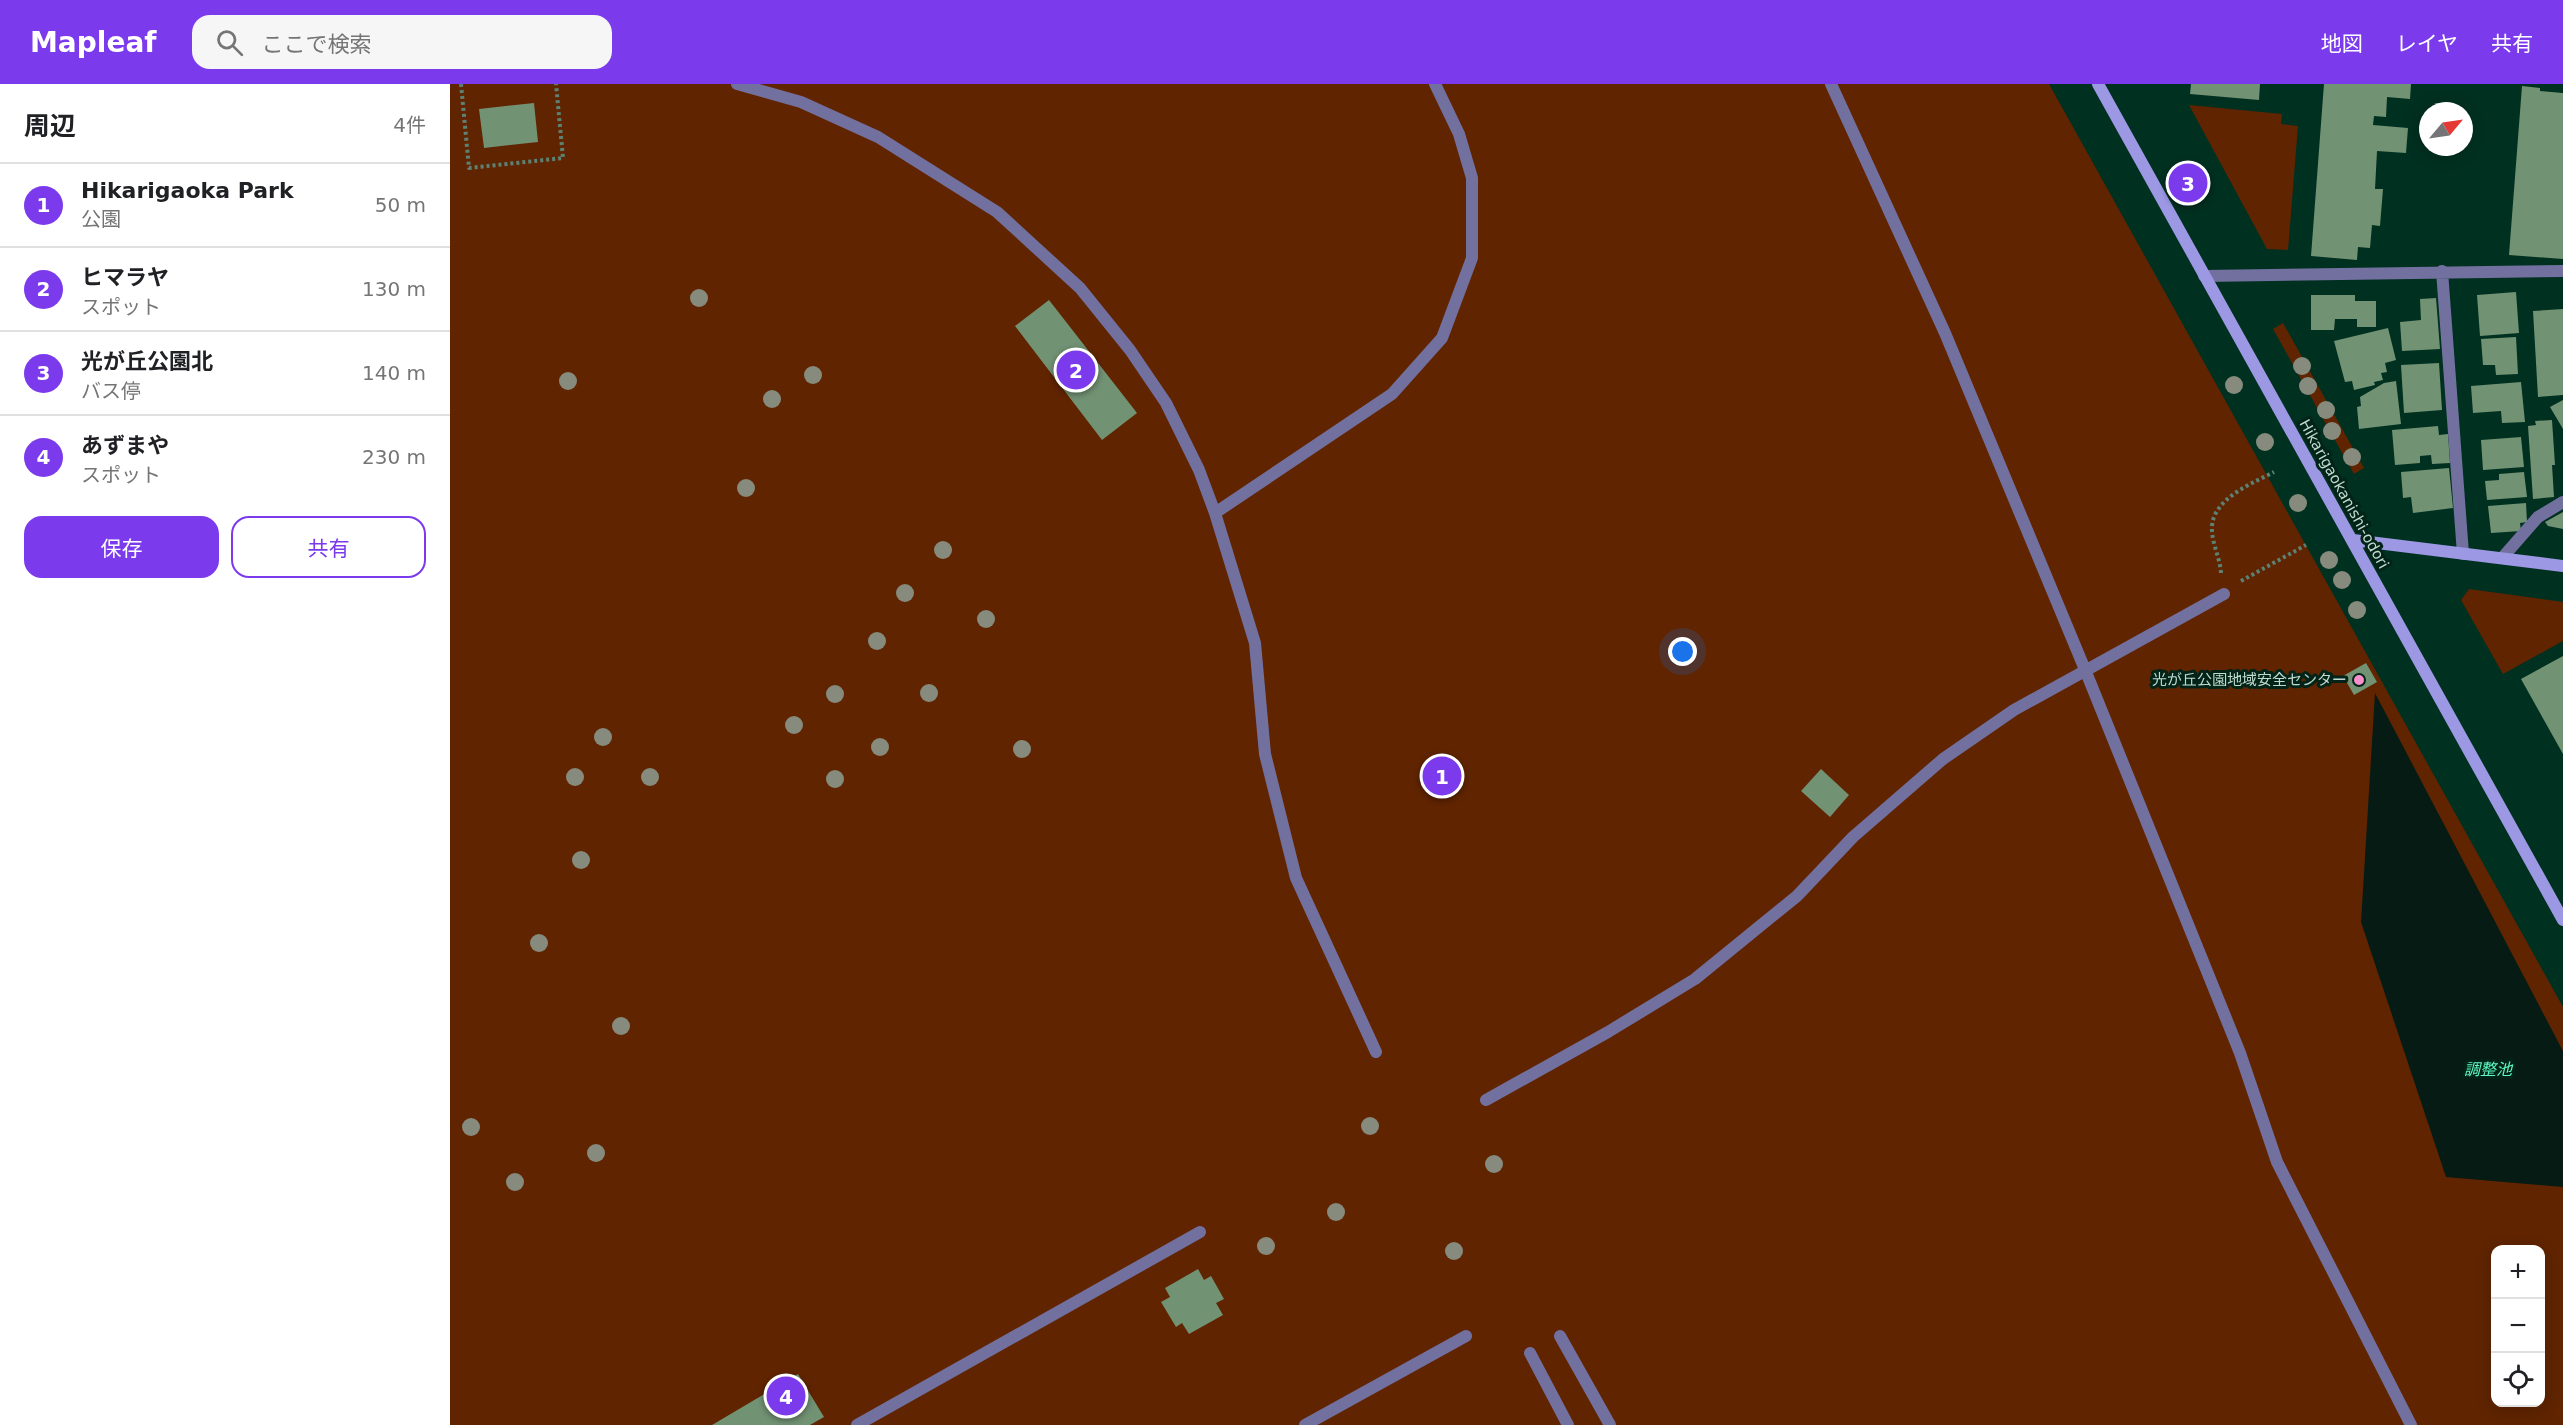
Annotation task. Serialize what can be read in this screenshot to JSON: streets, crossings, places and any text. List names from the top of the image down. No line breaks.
{"streets":{"street":["Hikarigaokanishi-odori"]},"water":["調整池"],"places":["光が丘公園地域安全センター"],"north":"top right","page":{"header":"Mapleaf","search":"ここで検索","nav":["地図","レイヤ","共有"],"heading":["周辺","4件"],"pins":["3","2","1","4"],"list":[{"mark":"1","name":"Hikarigaoka Park","note":"公園","value":"50 m"},{"mark":"2","name":"ヒマラヤ","note":"スポット","value":"130 m"},{"mark":"3","name":"光が丘公園北","note":"バス停","value":"140 m"},{"mark":"4","name":"あずまや","note":"スポット","value":"230 m"}],"buttons":["保存","共有"],"map_buttons":["+","−"]}}
